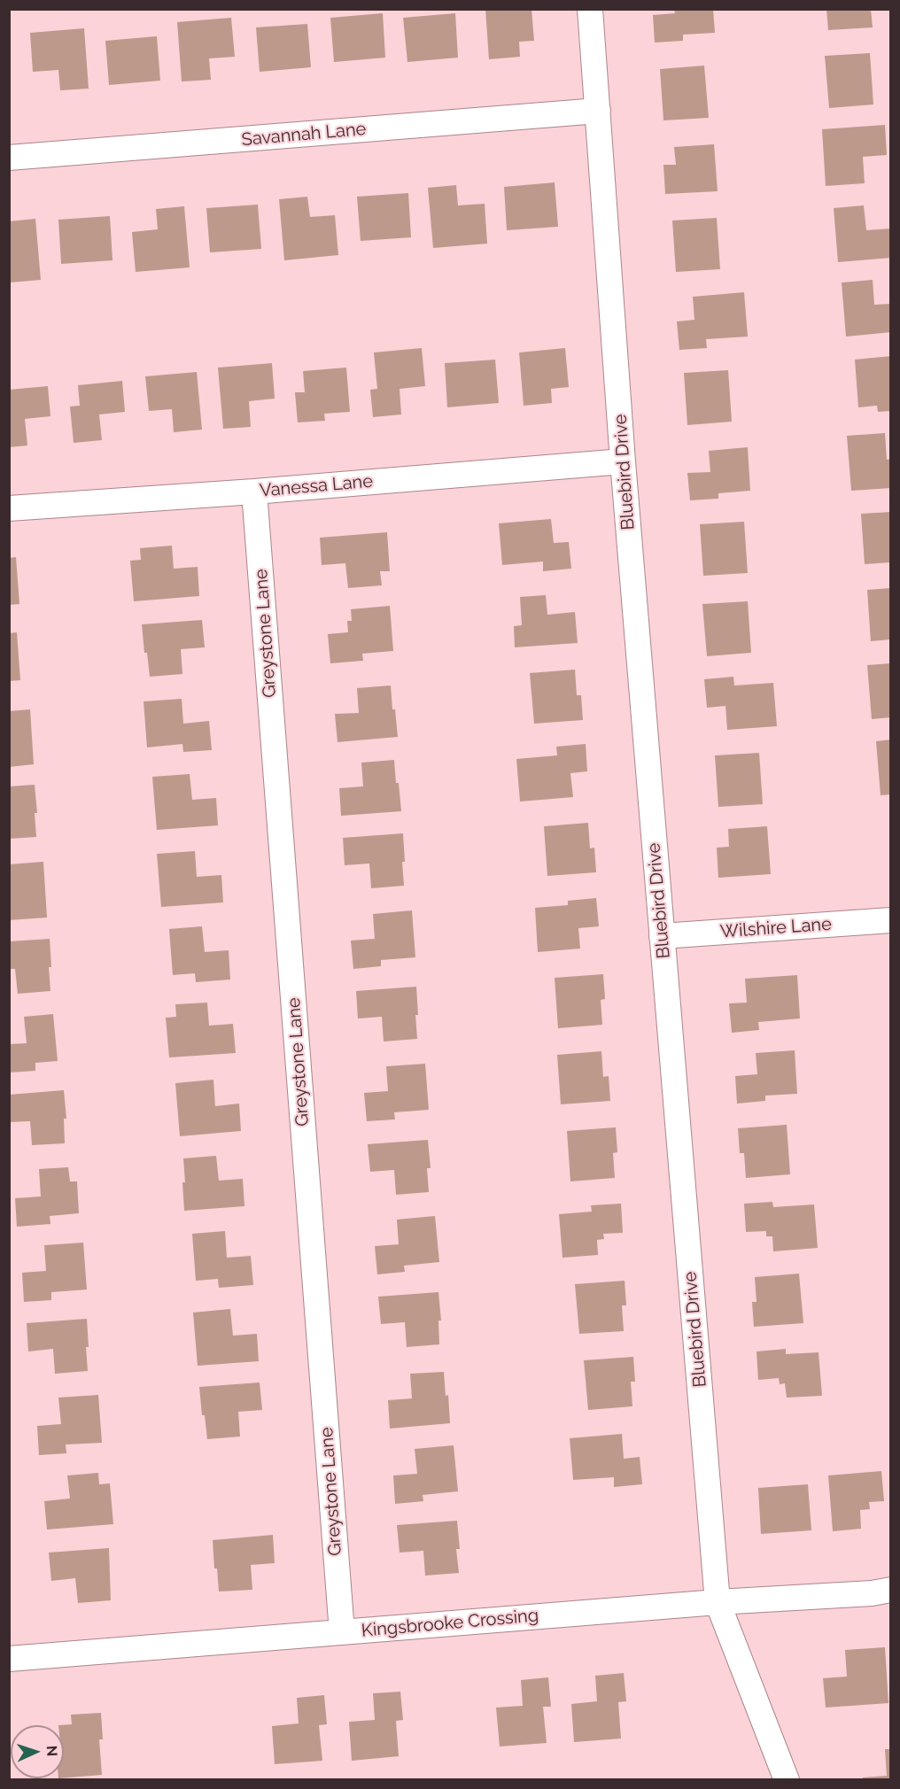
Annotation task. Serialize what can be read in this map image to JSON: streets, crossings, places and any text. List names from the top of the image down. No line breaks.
{"streets":{"street":["Savannah Lane","Bluebird Drive","Vanessa Lane","Greystone Lane","Wilshire Lane","Kingsbrooke Crossing"]},"crossings":[["Savannah Lane","Bluebird Drive"],["Bluebird Drive","Vanessa Lane"],["Bluebird Drive","Wilshire Lane"],["Bluebird Drive","Kingsbrooke Crossing"],["Vanessa Lane","Greystone Lane"],["Greystone Lane","Kingsbrooke Crossing"]],"north":"right"}
